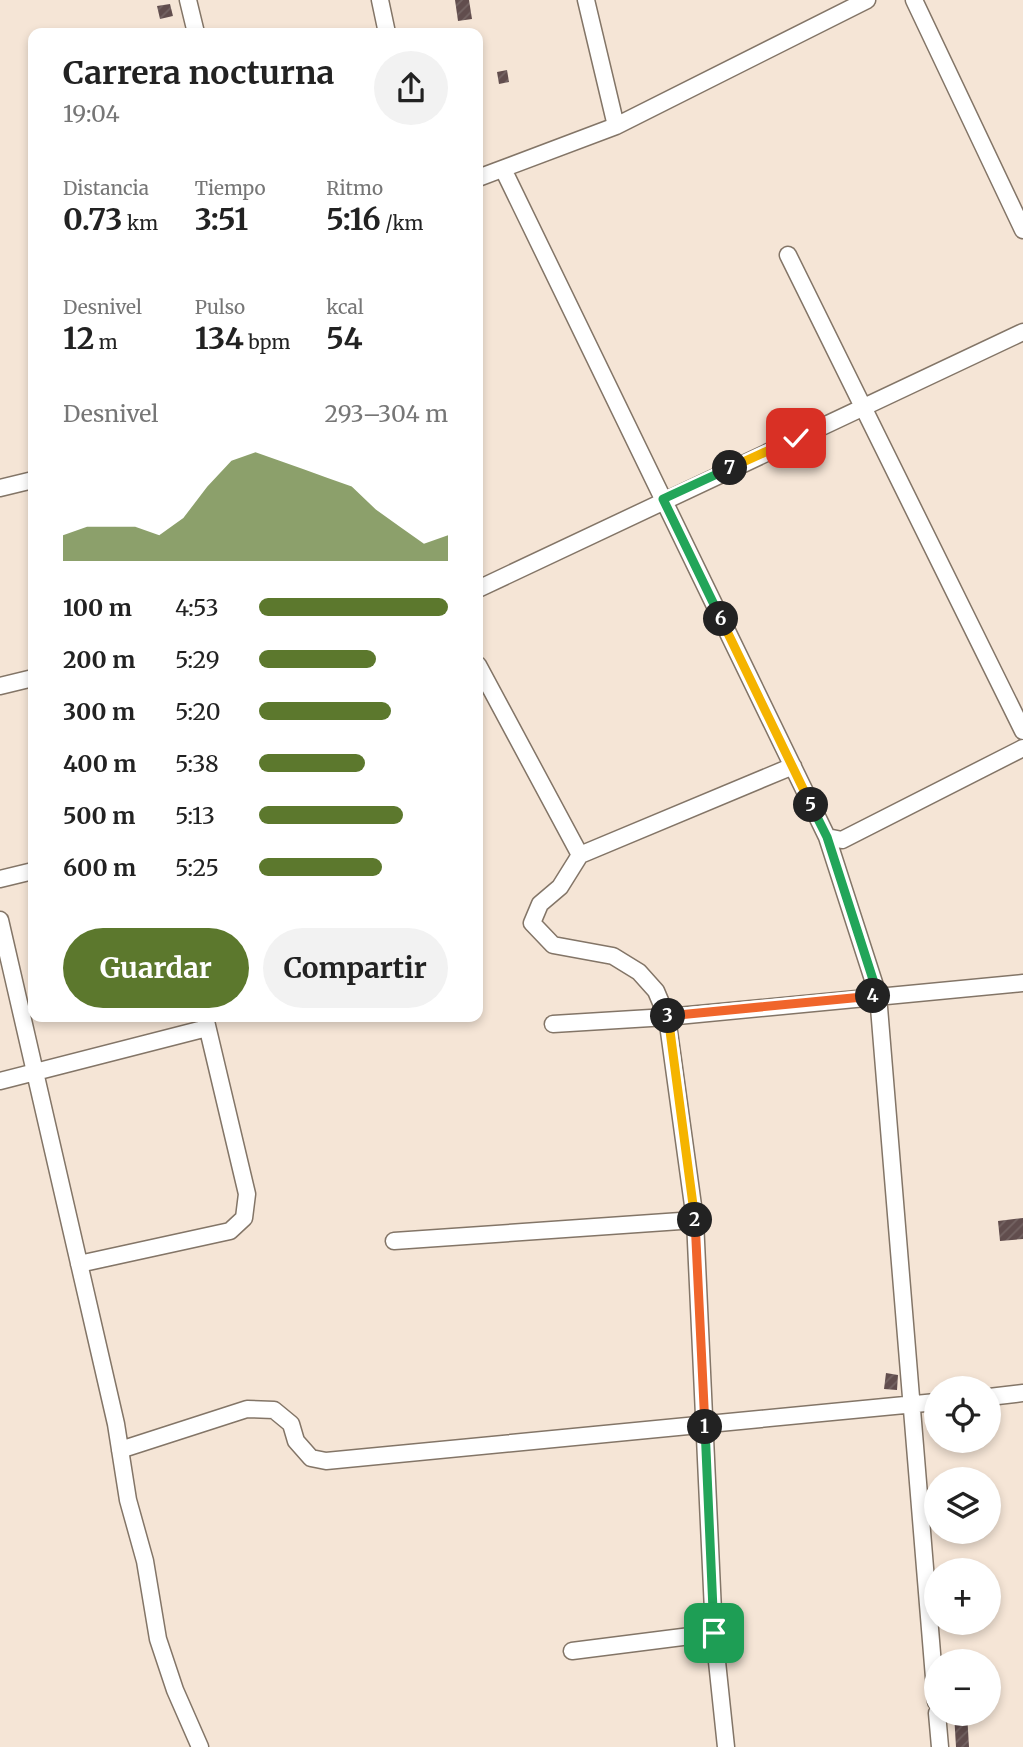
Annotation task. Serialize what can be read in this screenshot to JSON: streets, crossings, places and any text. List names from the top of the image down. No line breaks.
{"page":{"heading":["Carrera nocturna","19:04"],"stats":[["Distancia","0.73 km"],["Tiempo","3:51"],["Ritmo","5:16 /km"],["Desnivel","12 m"],["Pulso","134 bpm"],["kcal","54"]],"chart":["Desnivel","293–304 m"],"pins":["7","6","5","4","3","2","1"],"list":[{"name":"100 m","note":"4:53"},{"name":"200 m","note":"5:29"},{"name":"300 m","note":"5:20"},{"name":"400 m","note":"5:38"},{"name":"500 m","note":"5:13"},{"name":"600 m","note":"5:25"}],"buttons":["Guardar","Compartir"],"map_buttons":["+","−"]}}
